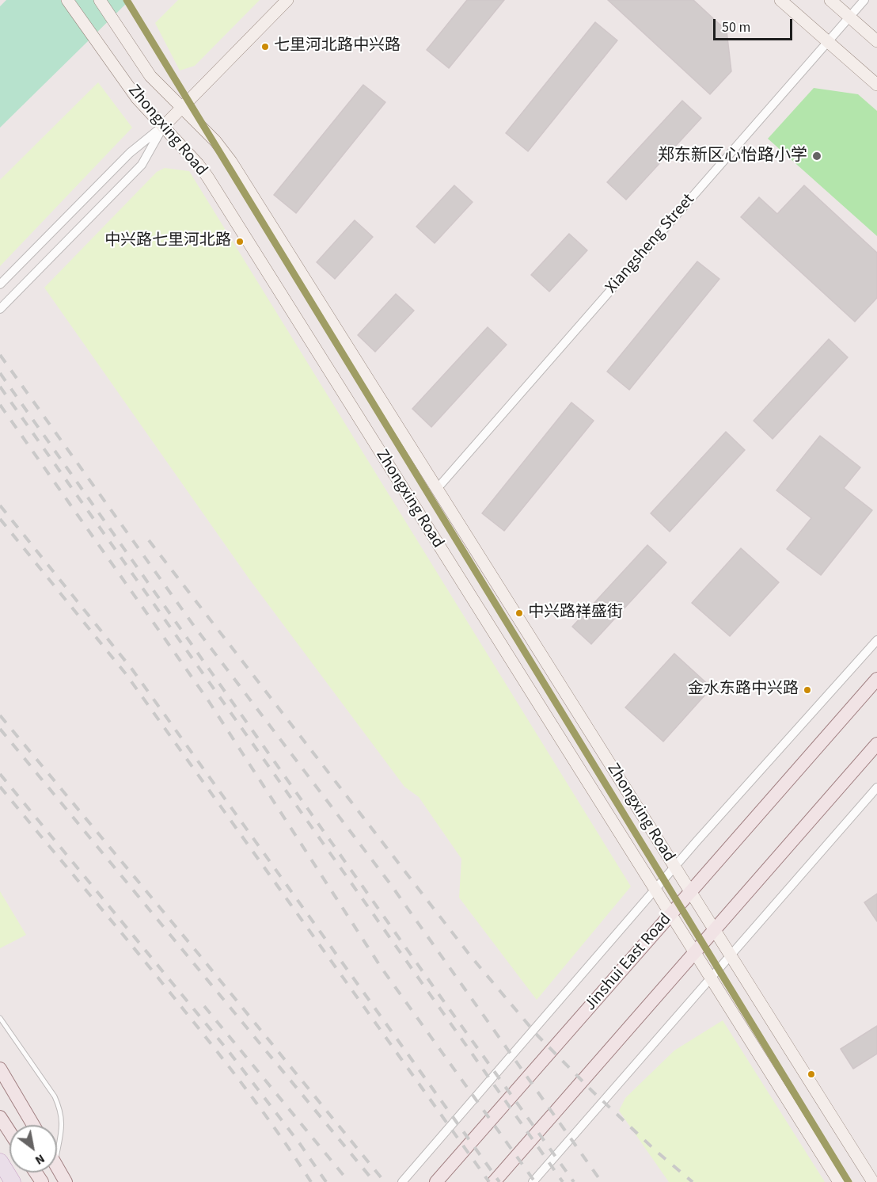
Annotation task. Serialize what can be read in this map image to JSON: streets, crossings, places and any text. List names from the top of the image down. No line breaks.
{"streets":{"main road":["Jinshui East Road"],"street":["Zhongxing Road","Xiangsheng Street"]},"crossings":[["Zhongxing Road","Xiangsheng Street"],["Zhongxing Road","Jinshui East Road"]],"places":["七里河北路中兴路","郑东新区心怡路小学","中兴路七里河北路","中兴路祥盛街","金水东路中兴路"],"scale_bar":"50 m","north":"bottom right"}
